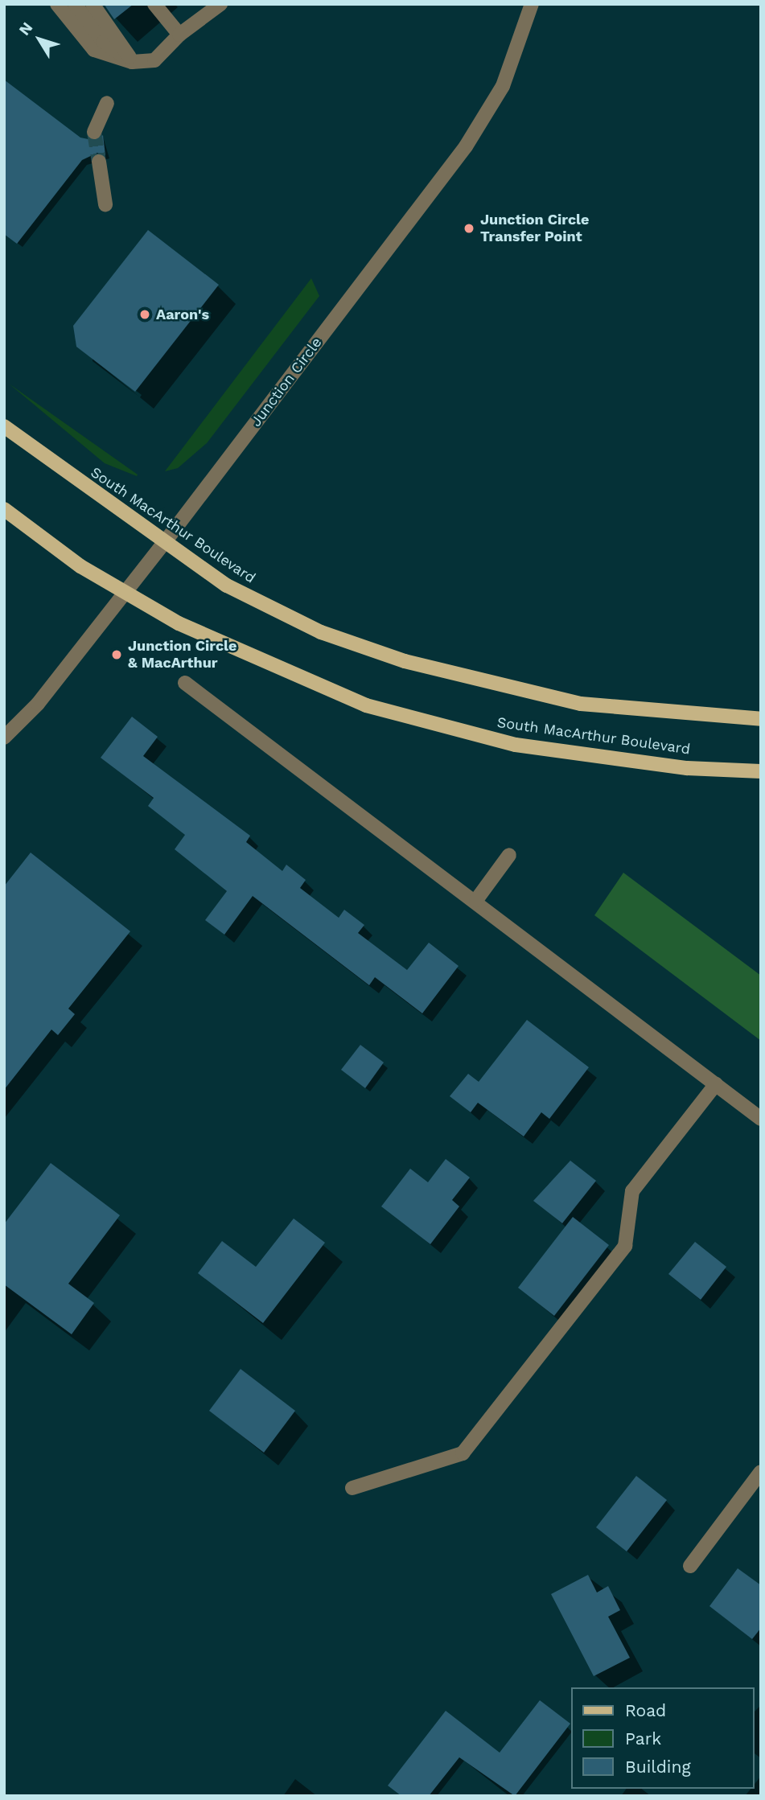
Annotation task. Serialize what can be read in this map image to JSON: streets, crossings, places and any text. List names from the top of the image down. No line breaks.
{"streets":{"main road":["South MacArthur Boulevard"],"street":["Junction Circle"]},"crossings":[["Junction Circle","South MacArthur Boulevard"]],"places":["Junction Circle Transfer Point","Aaron's","Junction Circle & MacArthur"],"legend":["Road","Park","Building"],"north":"top left"}
